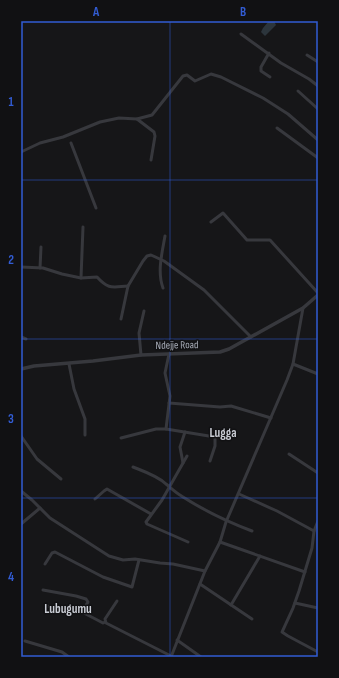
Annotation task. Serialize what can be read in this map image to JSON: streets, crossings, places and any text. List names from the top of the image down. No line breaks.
{"streets":{"street":["Ndejje Road"]},"districts":["Lugga","Lubugumu"],"grid":{"columns":["A","B"],"rows":["1","2","3","4"]}}
